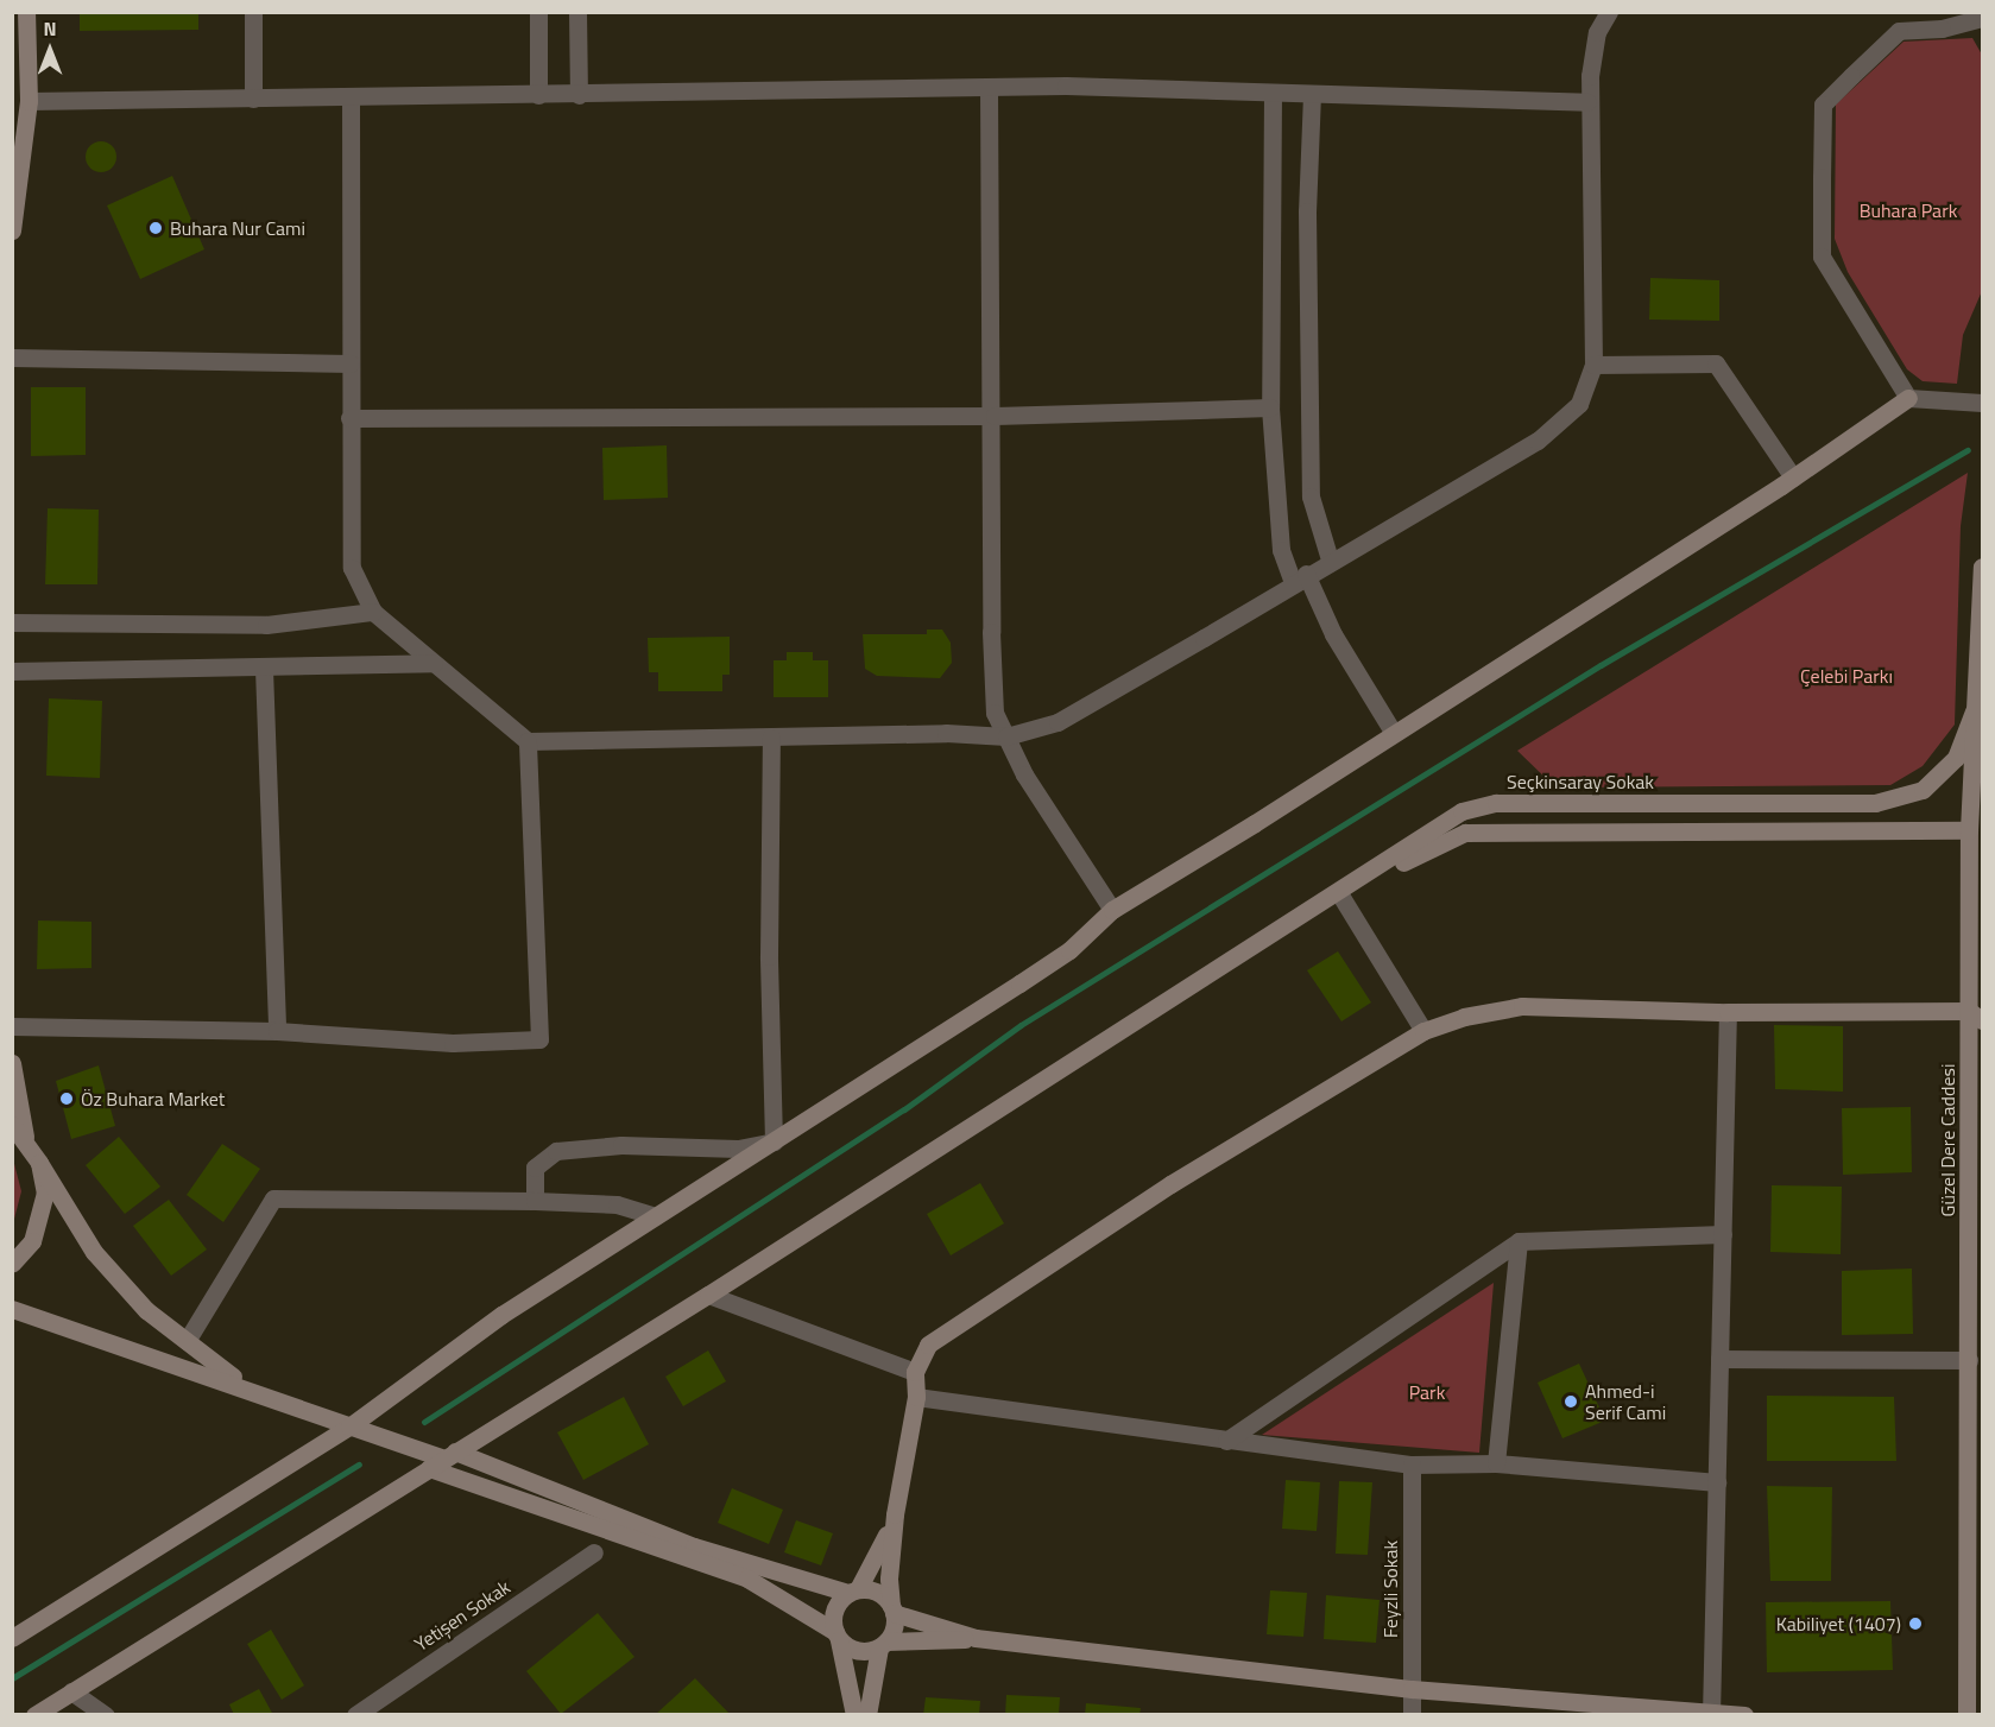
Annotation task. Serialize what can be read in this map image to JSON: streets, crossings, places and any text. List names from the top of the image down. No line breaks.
{"streets":{"street":["Seçkinsaray Sokak","Güzel Dere Caddesi","Feyzli Sokak","Yetişen Sokak"]},"crossings":[["Seçkinsaray Sokak","Güzel Dere Caddesi"]],"parks":["Buhara Park","Çelebi Parkı","Park"],"places":["Buhara Nur Cami","Öz Buhara Market","Ahmed-i Serif Cami","Kabiliyet (1407)"],"north":"top"}
